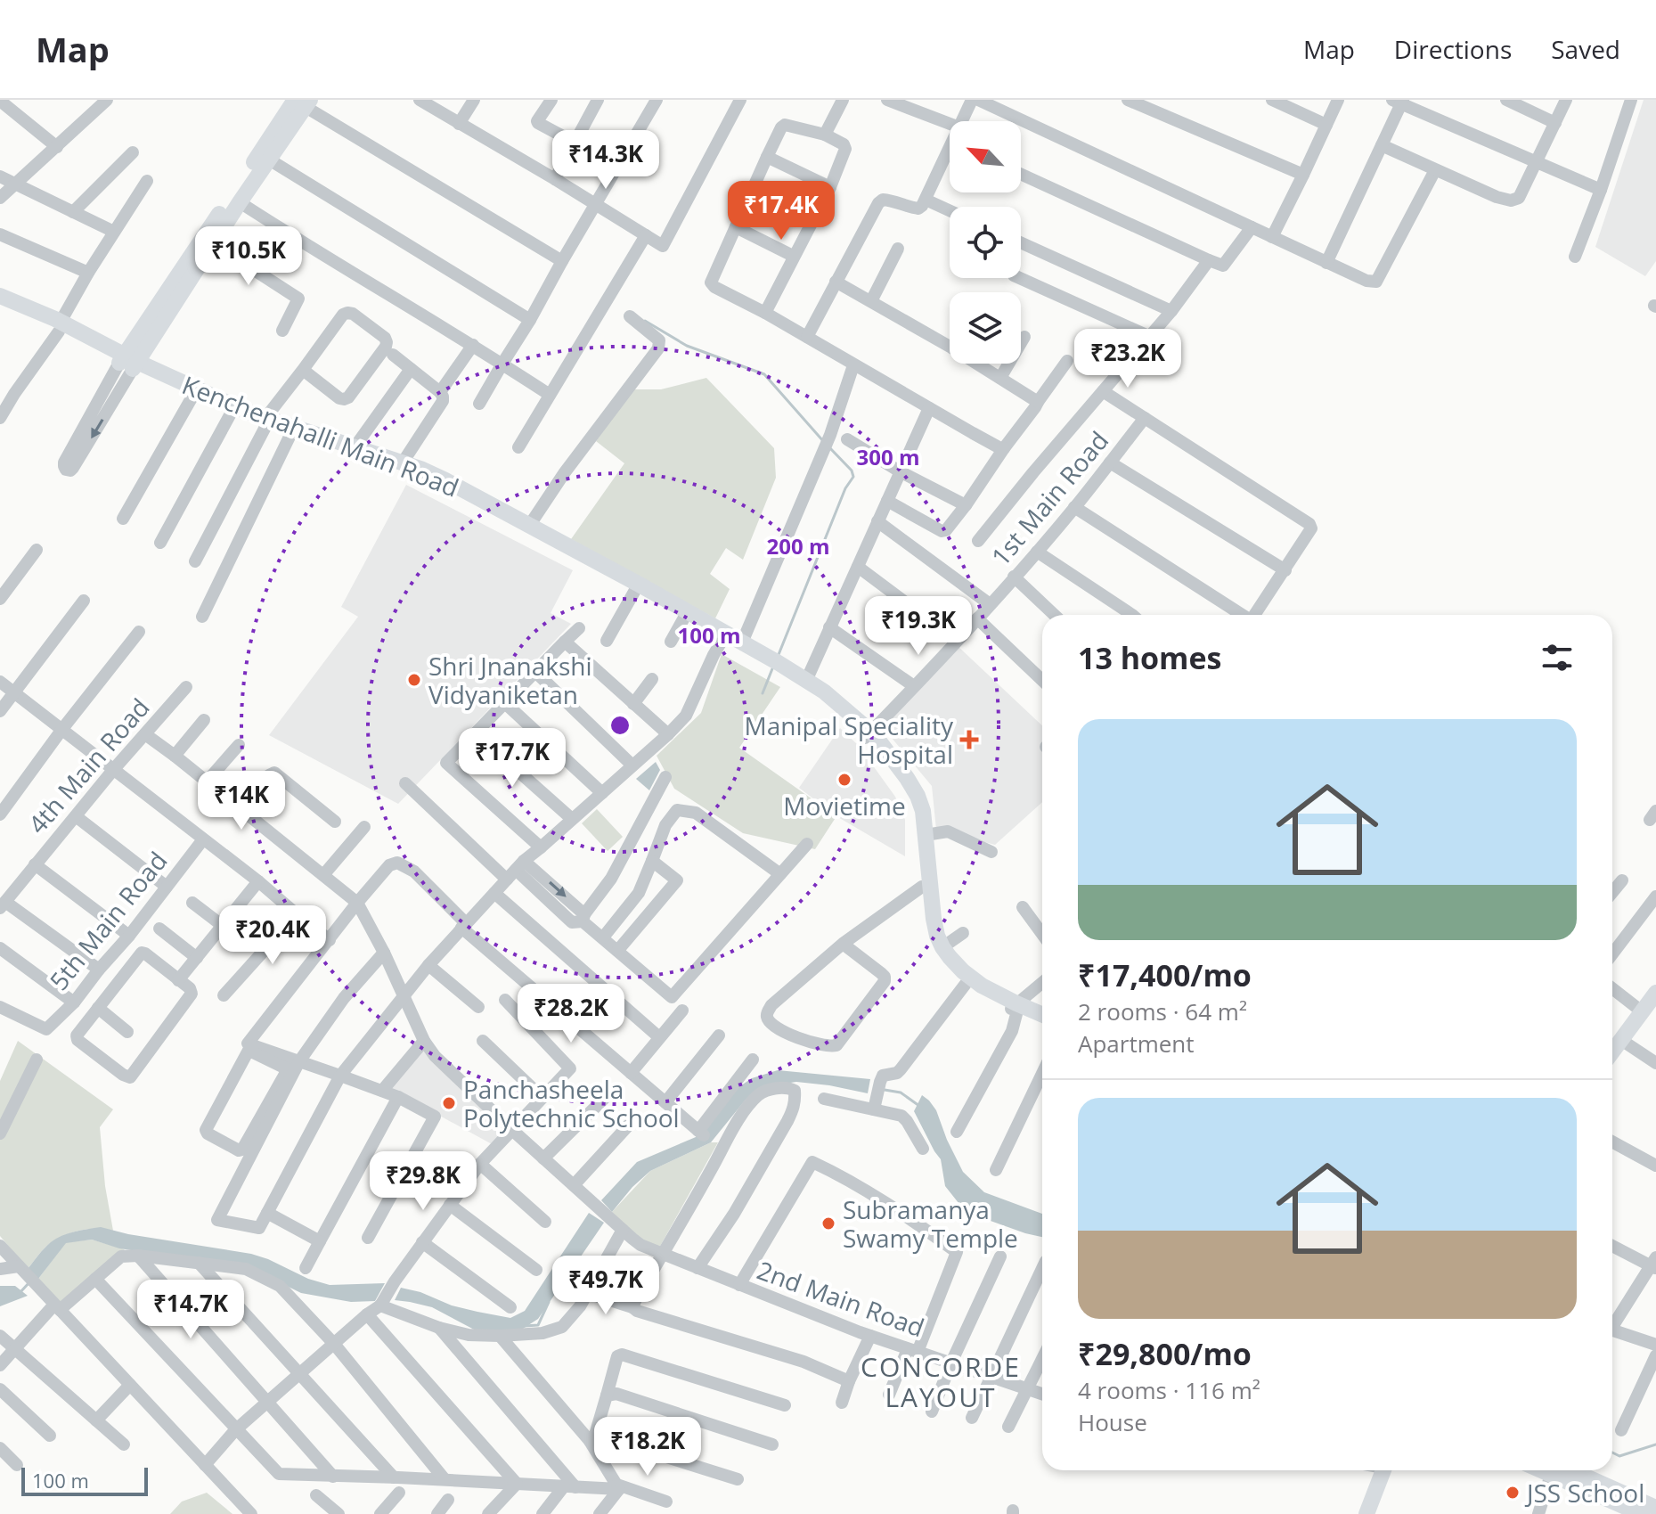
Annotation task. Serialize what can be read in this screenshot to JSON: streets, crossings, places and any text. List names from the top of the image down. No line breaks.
{"streets":{"main road":["Kenchenahalli Main Road"],"street":["1st Main Road","4th Main Road","5th Main Road","2nd Main Road"]},"crossings":[["Kenchenahalli Main Road","1st Main Road"]],"districts":["CONCORDE LAYOUT"],"places":{"other":["Shri Jnanakshi Vidyaniketan","Movietime","Panchasheela Polytechnic School","Subramanya Swamy Temple","JSS School"],"health":["Manipal Speciality Hospital"]},"scale_bar":"100 m","north":"top left","page":{"header":"Map","nav":["Map","Directions","Saved"],"price":["₹14.3K","₹17.4K","₹10.5K","₹23.2K","₹19.3K","₹17.7K","₹14K","₹20.4K","₹28.2K","₹29.8K","₹49.7K","₹14.7K","₹18.2K"],"heading":"13 homes","list":[{"name":"₹17,400/mo","note":"2 rooms · 64 m² · Apartment"},{"name":"₹29,800/mo","note":"4 rooms · 116 m² · House"}],"scale":"100 m"},"rings":["300 m","200 m","100 m"]}
